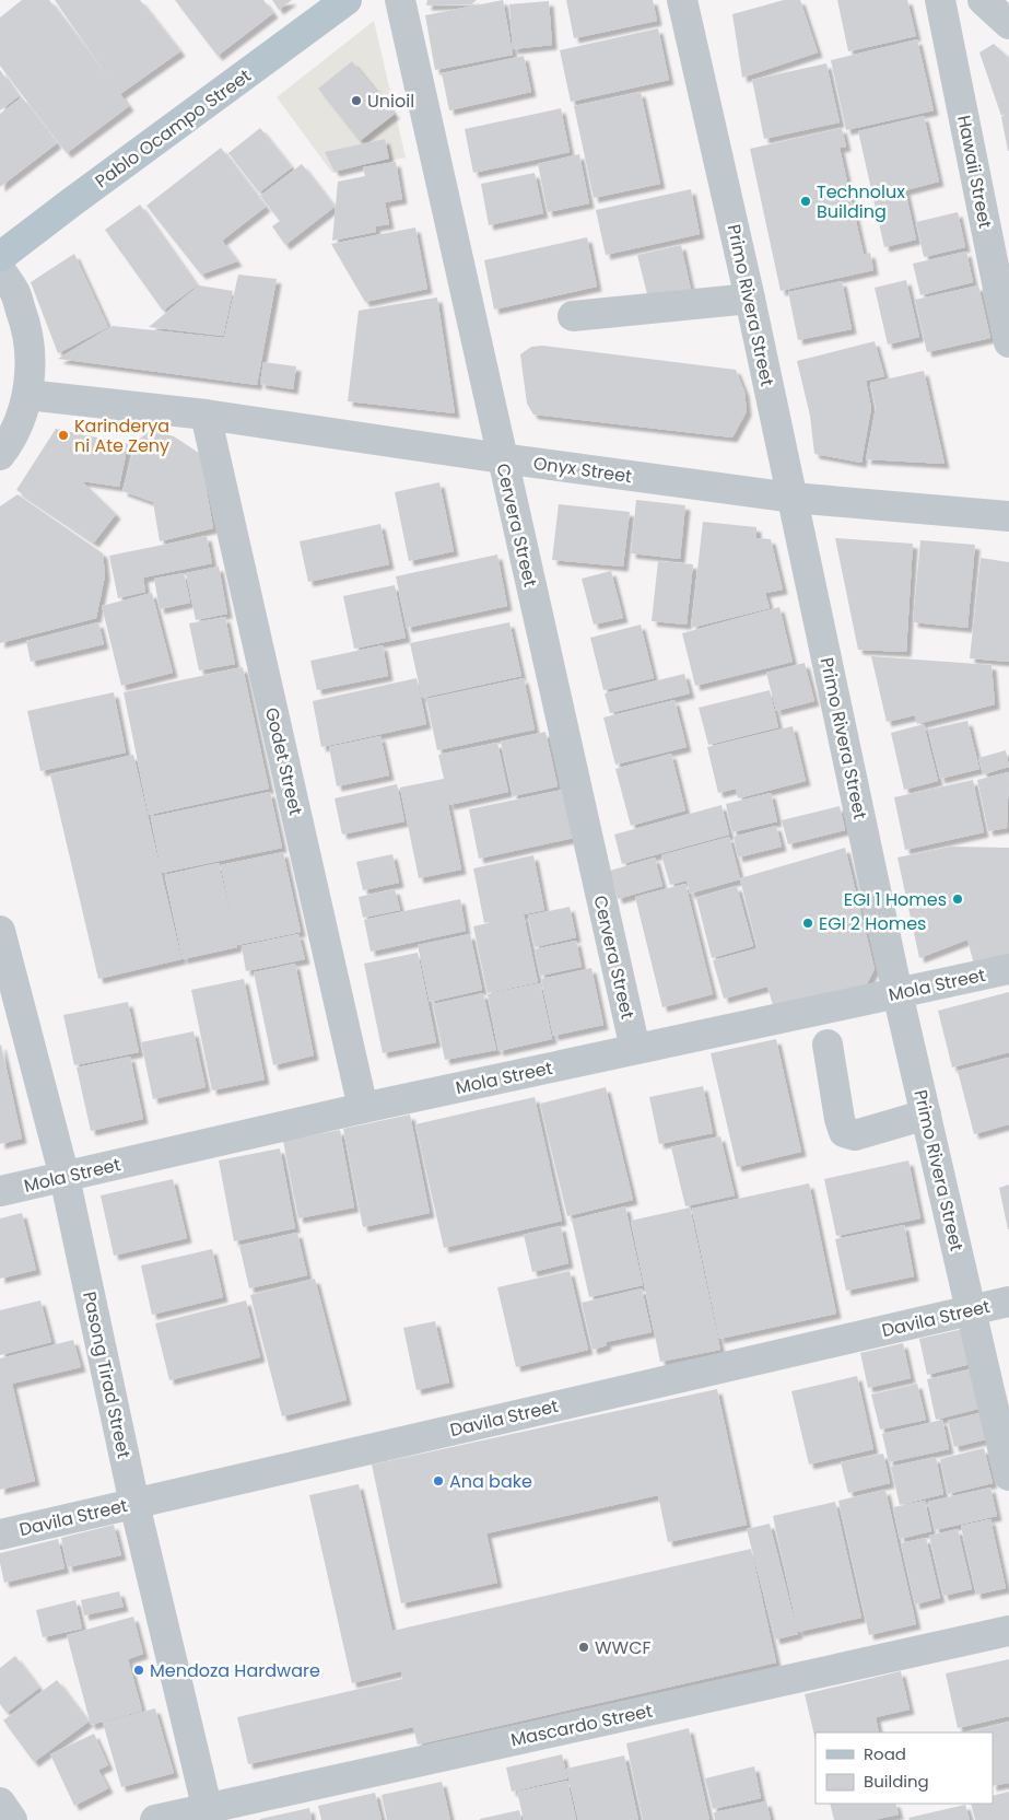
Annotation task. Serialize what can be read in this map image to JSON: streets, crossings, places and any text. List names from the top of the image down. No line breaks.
{"streets":{"main road":["Pablo Ocampo Street"],"street":["Hawaii Street","Primo Rivera Street","Onyx Street","Cervera Street","Godet Street","Mola Street","Davila Street","Pasong Tirad Street","Mascardo Street"]},"crossings":[["Primo Rivera Street","Onyx Street"],["Primo Rivera Street","Mola Street"],["Primo Rivera Street","Davila Street"],["Onyx Street","Cervera Street"],["Onyx Street","Godet Street"],["Cervera Street","Mola Street"],["Godet Street","Mola Street"],["Mola Street","Pasong Tirad Street"],["Davila Street","Pasong Tirad Street"],["Pasong Tirad Street","Mascardo Street"]],"places":["Unioil","Technolux Building","Karinderya ni Ate Zeny","EGI 1 Homes","EGI 2 Homes","Ana bake","WWCF","Mendoza Hardware"],"legend":["Road","Building"]}
